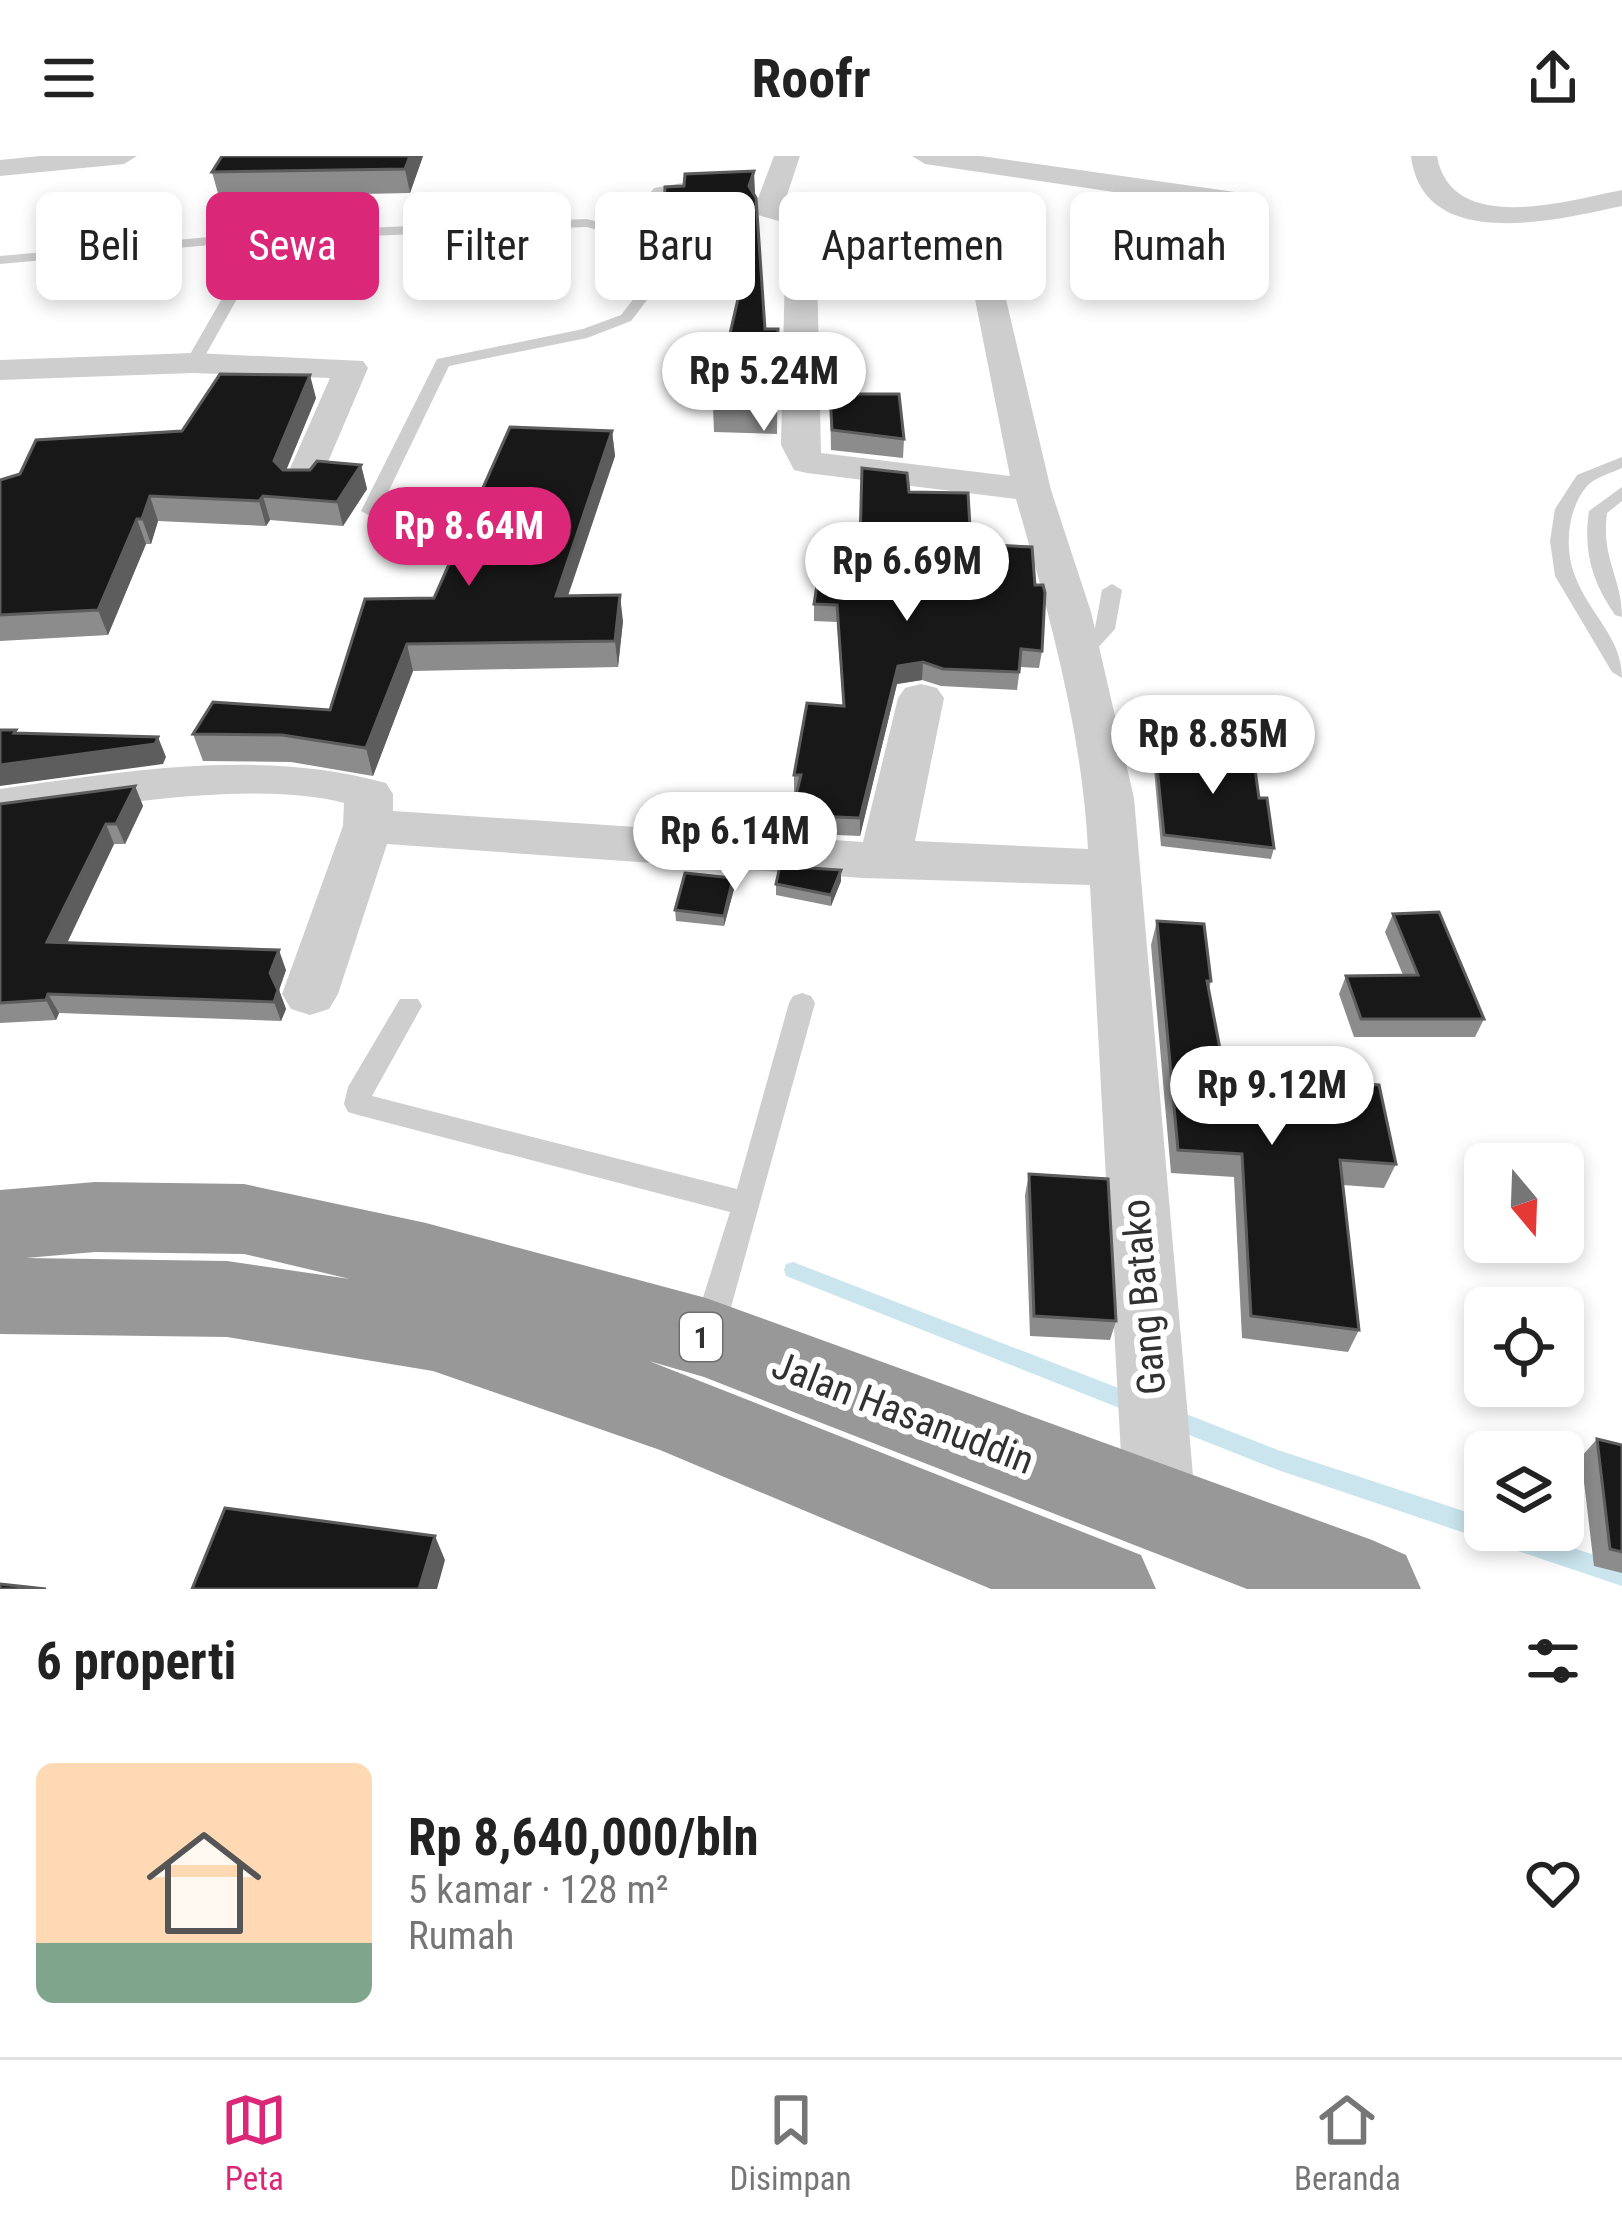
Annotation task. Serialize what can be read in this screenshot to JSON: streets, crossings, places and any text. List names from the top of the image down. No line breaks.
{"streets":{"highway":["1","Jalan Hasanuddin"],"street":["Gang Batako"]},"crossings":[["Gang Batako","Jalan Hasanuddin"]],"north":"bottom","page":{"header":"Roofr","chip":["Beli","Sewa","Filter","Baru","Apartemen","Rumah"],"price":["Rp 5.24M","Rp 8.64M","Rp 6.69M","Rp 8.85M","Rp 6.14M","Rp 9.12M"],"heading":"6 properti","list":[{"name":"Rp 8,640,000/bln","note":"5 kamar · 128 m² · Rumah"}],"tabs":["Peta","Disimpan","Beranda"]}}
